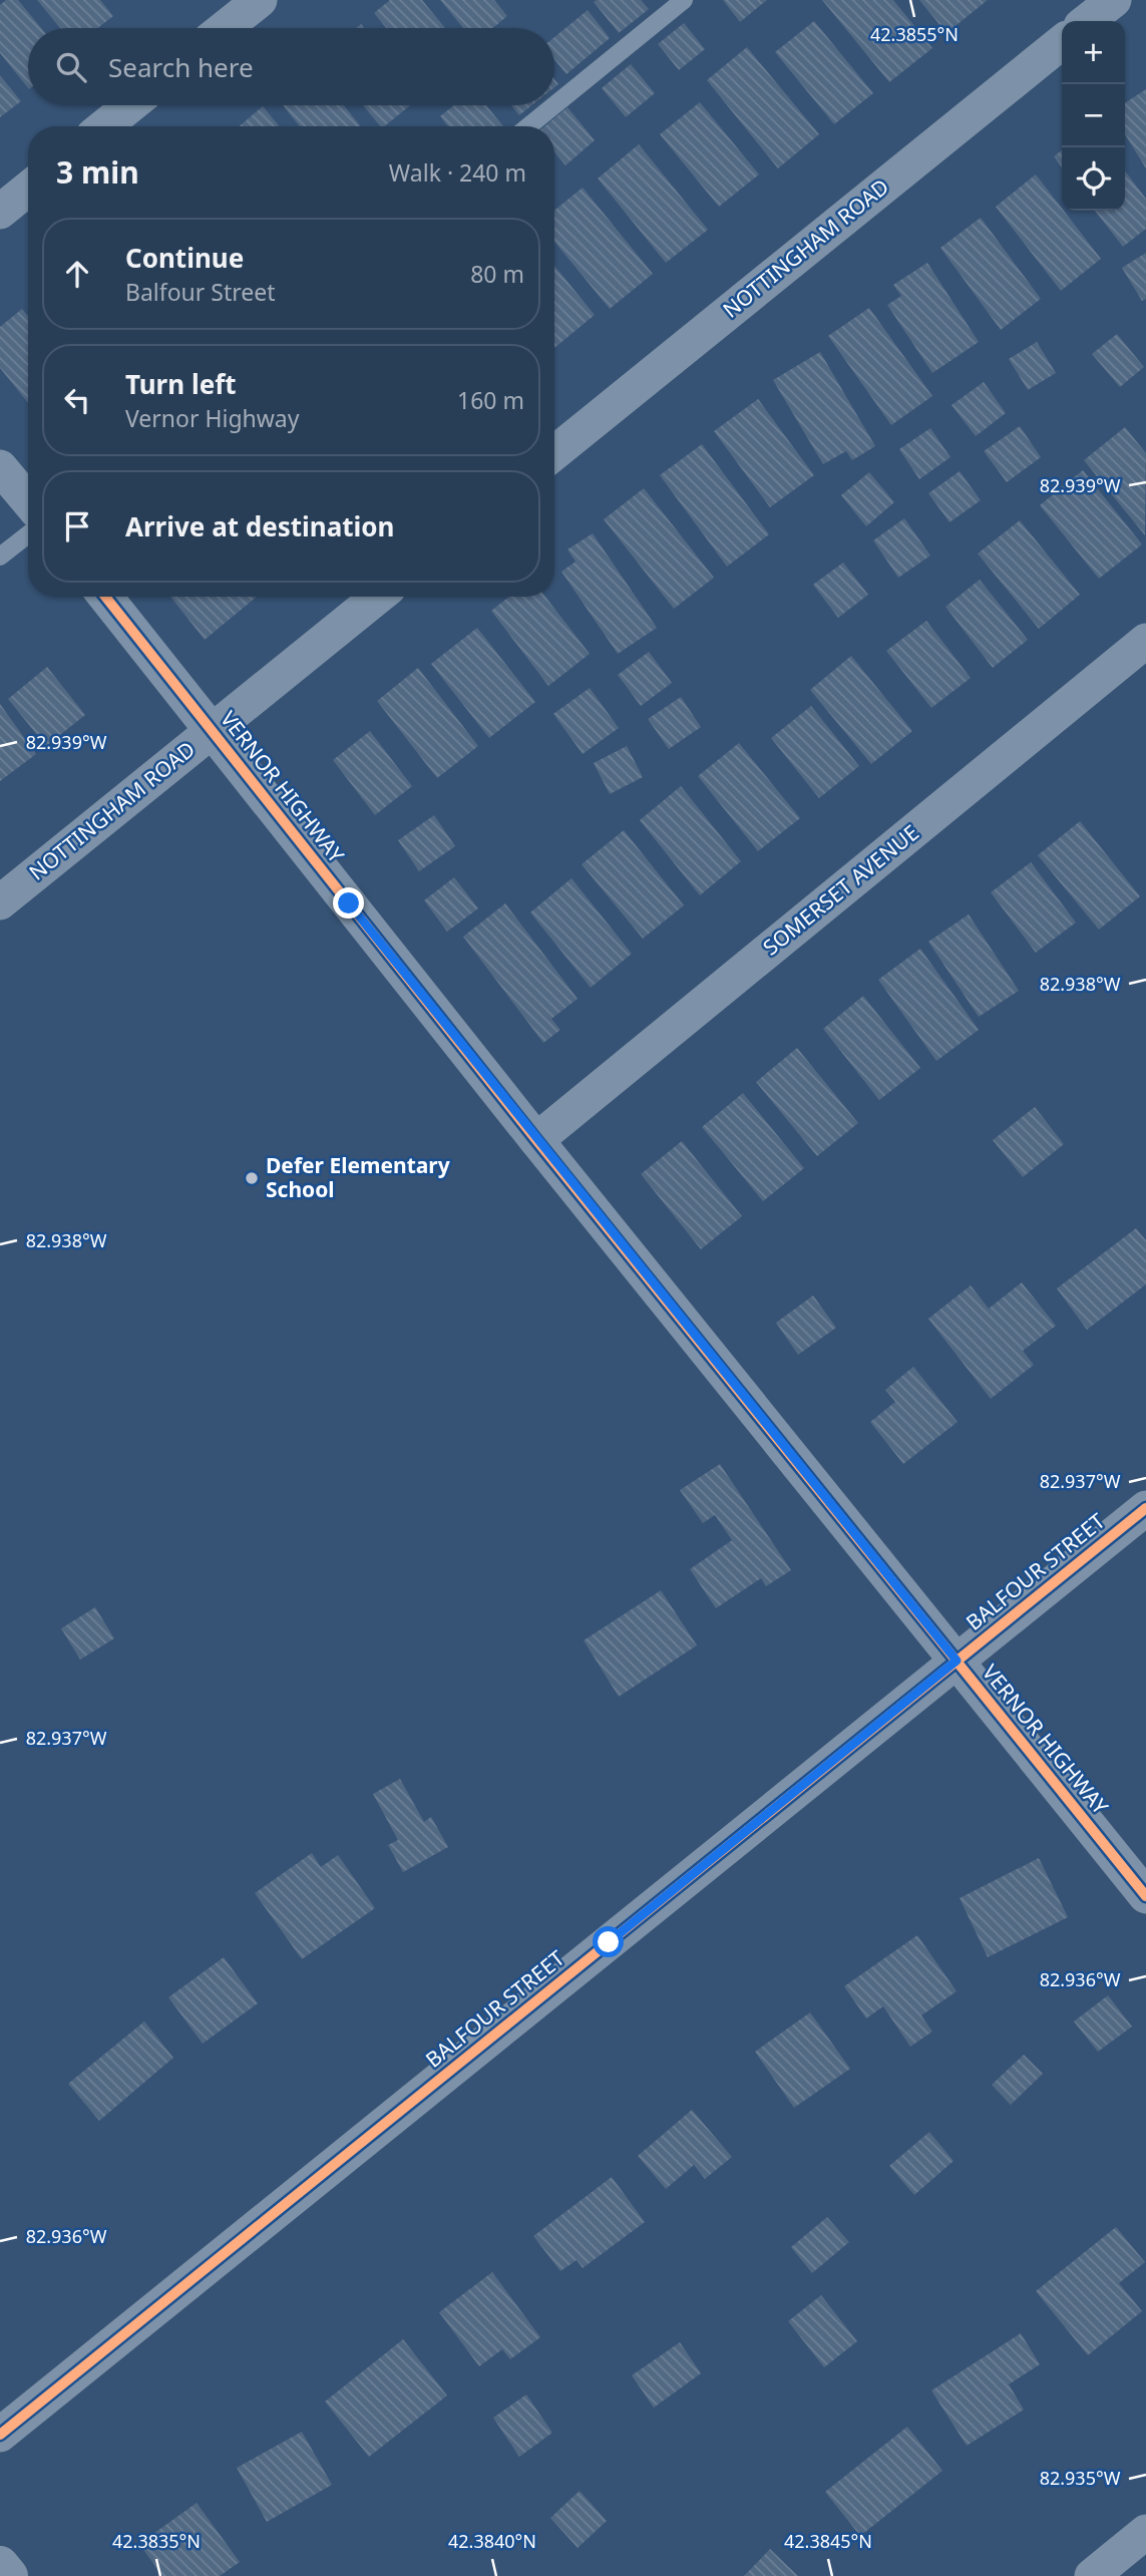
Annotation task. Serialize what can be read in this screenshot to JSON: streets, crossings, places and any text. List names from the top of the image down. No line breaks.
{"streets":{"street":["NOTTINGHAM ROAD","VERNOR HIGHWAY","SOMERSET AVENUE","BALFOUR STREET"]},"crossings":[["NOTTINGHAM ROAD","VERNOR HIGHWAY"],["VERNOR HIGHWAY","SOMERSET AVENUE"],["VERNOR HIGHWAY","BALFOUR STREET"]],"places":["Defer Elementary School"],"page":{"map_buttons":["+","−"],"search":"Search here","heading":["3 min","Walk · 240 m"],"list":[["Continue","Balfour Street","80 m"],["Turn left","Vernor Highway","160 m"],"Arrive at destination"]},"coordinates":["42.3855°N","82.939°W","82.938°W","82.937°W","82.936°W","82.935°W","42.3835°N","42.3840°N","42.3845°N"]}
